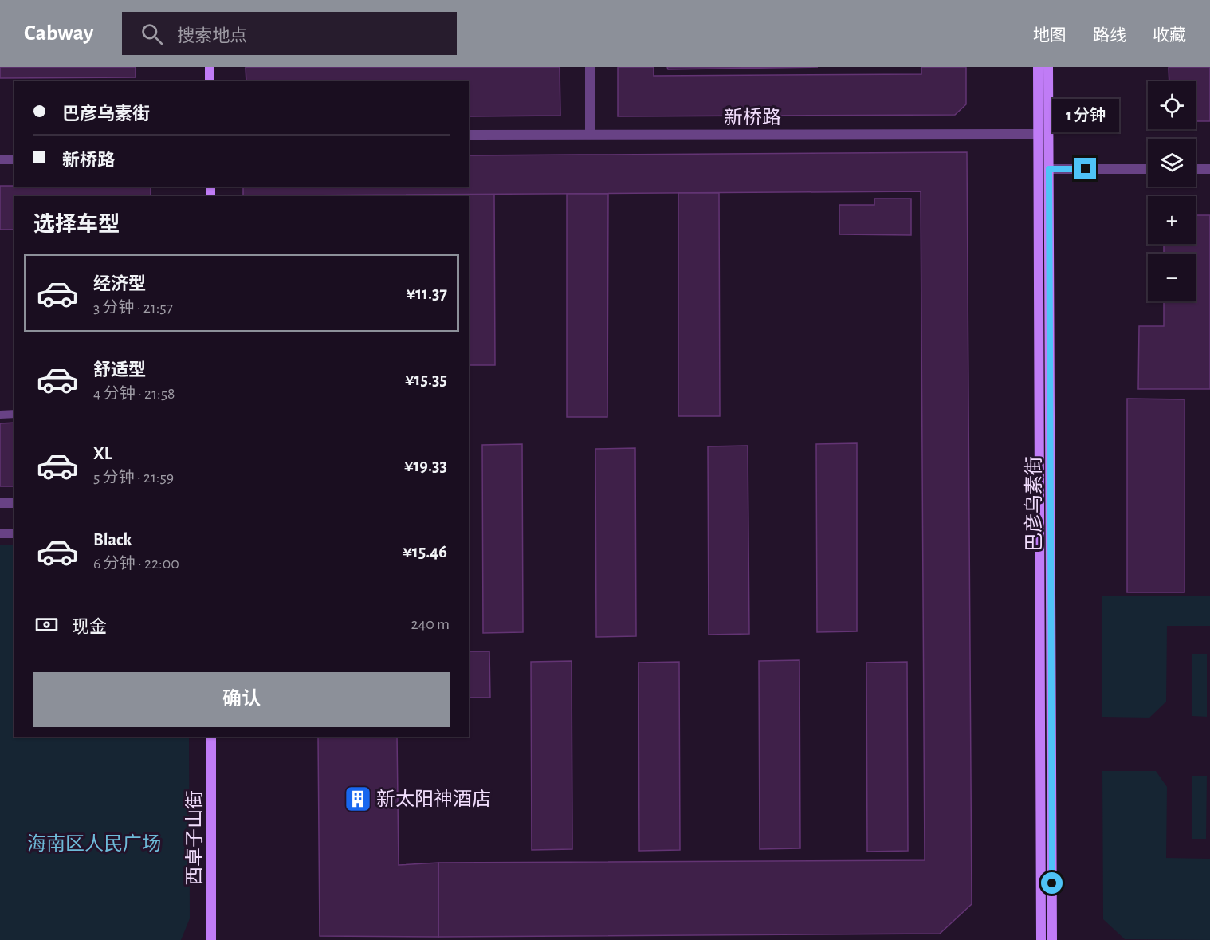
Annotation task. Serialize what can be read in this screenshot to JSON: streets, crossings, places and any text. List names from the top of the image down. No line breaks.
{"streets":{"street":["新桥路","巴彦乌素街","西卓子山街"]},"crossings":[["新桥路","巴彦乌素街"]],"parks":["海南区人民广场"],"places":{"building":["新太阳神酒店"]},"page":{"header":"Cabway","search":"搜索地点","nav":["地图","路线","收藏"],"map_buttons":["+","−"],"banner":["巴彦乌素街","新桥路"],"bubble":"1 分钟","heading":"选择车型","list":[{"name":"经济型","note":"3 分钟 · 21:57","value":"¥11.37"},{"name":"舒适型","note":"4 分钟 · 21:58","value":"¥15.35"},{"name":"XL","note":"5 分钟 · 21:59","value":"¥19.33"},{"name":"Black","note":"6 分钟 · 22:00","value":"¥15.46"}],"pay":["现金","240 m"],"buttons":"确认"}}
